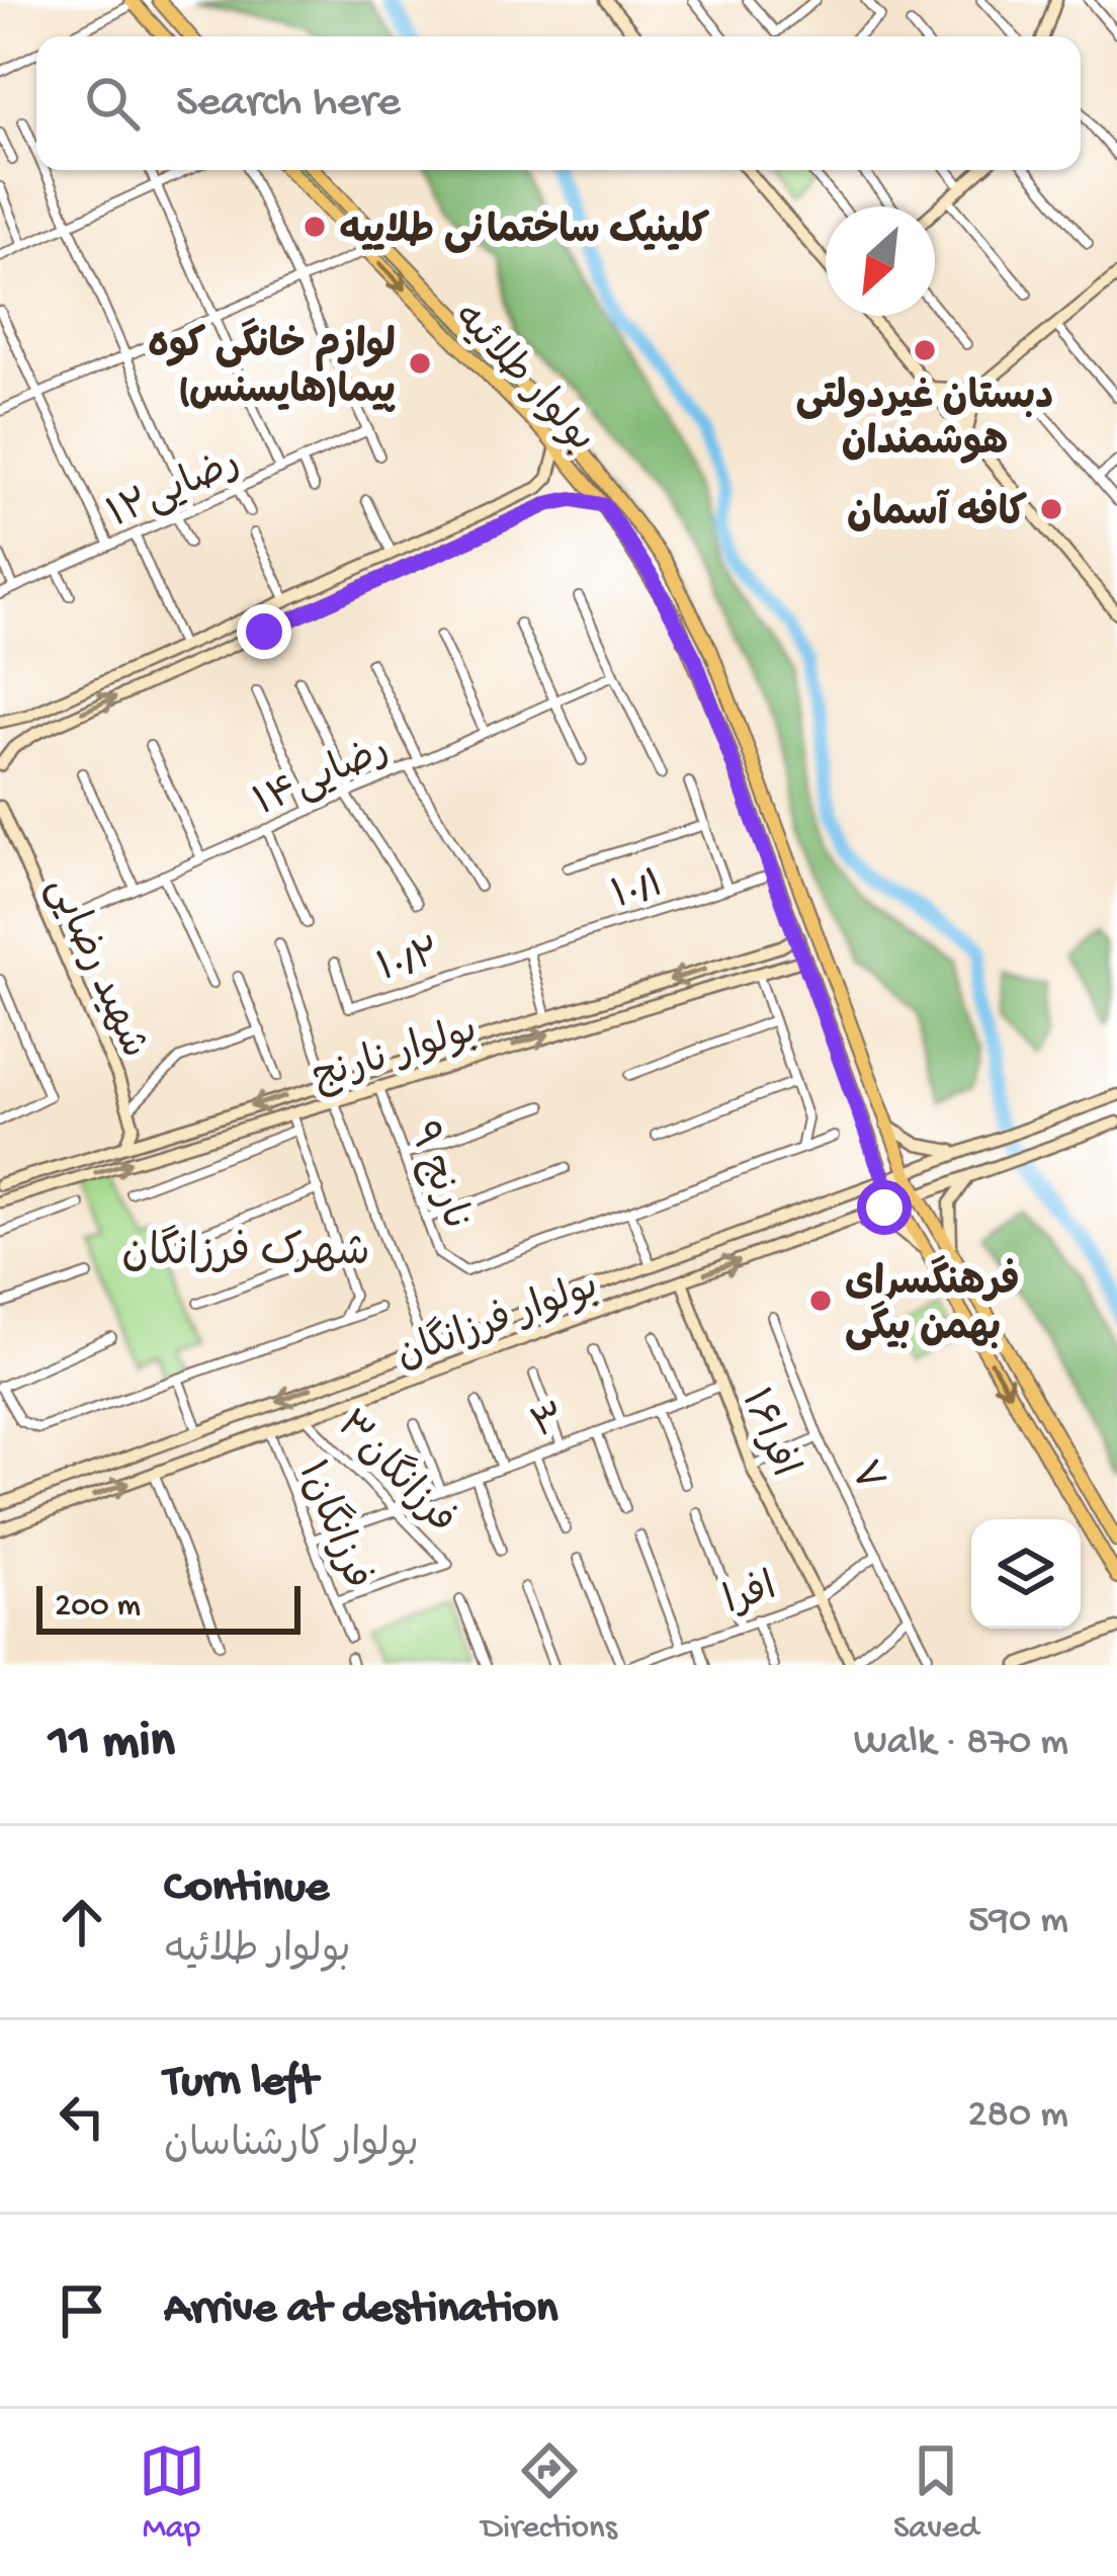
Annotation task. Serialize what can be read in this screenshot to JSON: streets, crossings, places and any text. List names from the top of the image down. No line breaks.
{"streets":{"main road":["بولوار طلائیه","شهید رضایی","بولوار نارنج","بولوار فرزانگان","۱۶افرا"],"street":["رضایی۱۲","رضایی۱۴","۱۰/۱","۱۰/۲","نارنج ۹","۳","فرزانگان۳","۷","فرزانگان۱","افرا"]},"crossings":[["بولوار طلائیه","بولوار نارنج"],["بولوار طلائیه","بولوار فرزانگان"],["رضایی۱۴","شهید رضایی"],["۱۰/۱","۱۰/۲"],["بولوار نارنج","نارنج ۹"],["بولوار فرزانگان","۱۶افرا"],["بولوار فرزانگان","فرزانگان۳"],["بولوار فرزانگان","فرزانگان۱"],["۳","۱۶افرا"],["۳","فرزانگان۳"],["۳","فرزانگان۱"],["۱۶افرا","افرا"],["فرزانگان۳","فرزانگان۱"],["۷","افرا"]],"districts":["شهرک فرزانگان"],"places":["کلینیک ساختمانی طلاییه","دبستان غیردولتی هوشمندان","لوازم خانگی کوه پیما(هایسنس)","کافه آسمان","فرهنگسرای بهمن بیگی"],"scale_bar":"200 m","north":"bottom left","page":{"search":"Search here","scale":"200 m","heading":["11 min","Walk · 870 m"],"list":[["Continue","بولوار طلائیه","590 m"],["Turn left","بولوار کارشناسان","280 m"],"Arrive at destination"],"nav":["Map","Directions","Saved"]}}
